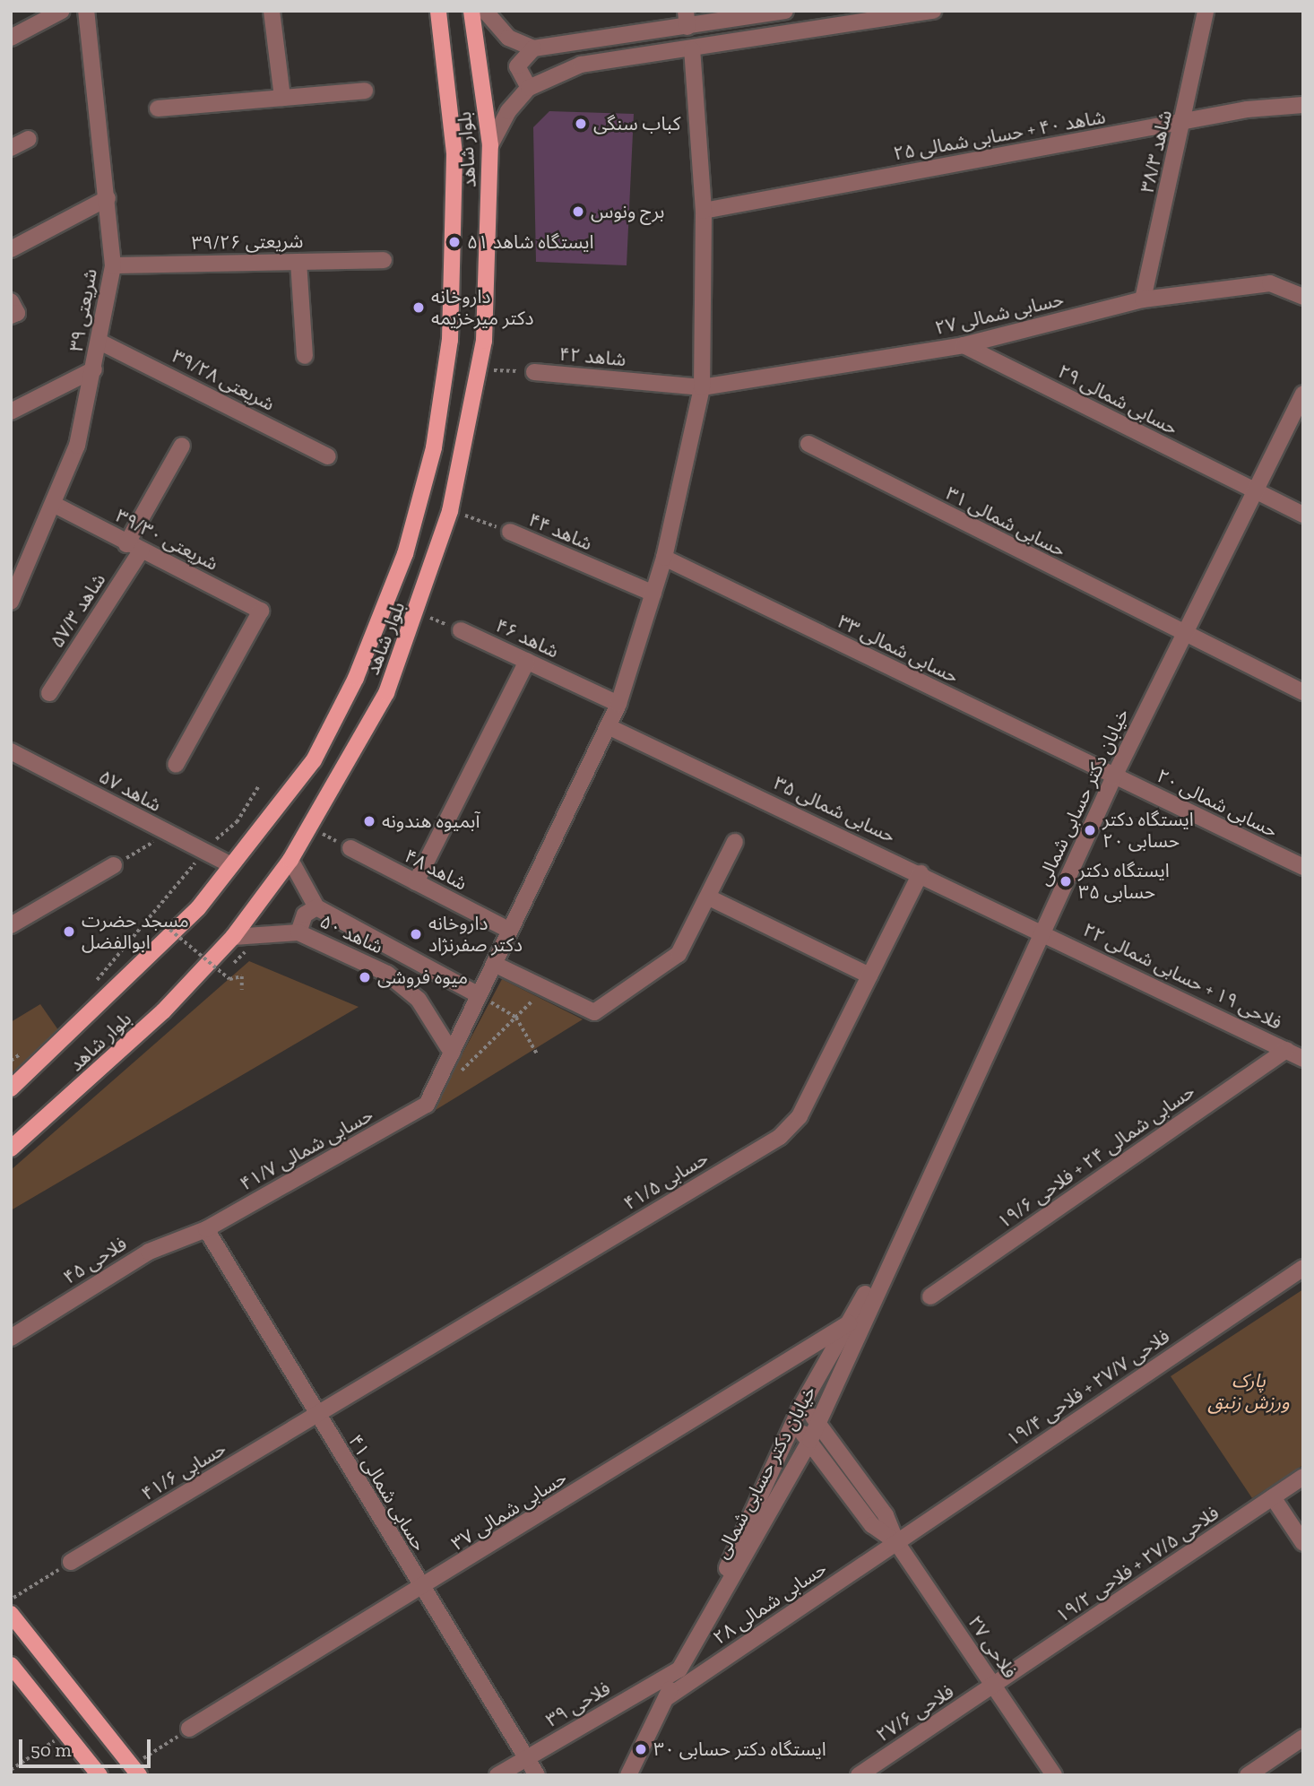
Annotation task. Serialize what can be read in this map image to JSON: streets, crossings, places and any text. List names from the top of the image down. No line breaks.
{"streets":{"main road":["بلوار شاهد"],"street":["شاهد ۴۰ + حسابی شمالی ۲۵","شاهد ۳۸/۳","شریعتی ۳۹/۲۶","شریعتی ۳۹","حسابی شمالی ۲۷","شاهد ۴۲","شریعتی ۳۹/۲۸","حسابی شمالی ۲۹","حسابی شمالی ۳۱","شاهد ۴۴","شریعتی ۳۹/۳۰","شاهد ۵۷/۳","شاهد ۴۶","حسابی شمالی ۳۳","شاهد ۵۷","خیابان دکتر حسابی شمالی","حسابی شمالی ۲۰","حسابی شمالی ۳۵","شاهد ۴۸","شاهد ۵۰","فلاحی ۱۹ + حسابی شمالی ۲۲","حسابی شمالی ۴۱/۷","حسابی شمالی ۲۴ + فلاحی ۱۹/۶","حسابی ۴۱/۵","فلاحی ۴۵","فلاحی ۲۷/۷ + فلاحی ۱۹/۴","حسابی ۴۱/۶","حسابی شمالی ۴۱","حسابی شمالی ۳۷","فلاحی ۲۷/۵ + فلاحی ۱۹/۲","حسابی شمالی ۲۸","فلاحی ۲۷","فلاحی ۳۹","فلاحی ۲۷/۶"]},"crossings":[["شاهد ۴۰ + حسابی شمالی ۲۵","شاهد ۳۸/۳"],["بلوار شاهد","شاهد ۴۲"],["بلوار شاهد","شاهد ۴۴"],["بلوار شاهد","شاهد ۵۷"],["بلوار شاهد","شاهد ۵۰"],["شاهد ۳۸/۳","حسابی شمالی ۲۷"],["شریعتی ۳۹/۲۶","شریعتی ۳۹"],["شریعتی ۳۹","شریعتی ۳۹/۲۸"],["شریعتی ۳۹","شریعتی ۳۹/۳۰"],["حسابی شمالی ۲۷","شاهد ۴۲"],["حسابی شمالی ۲۷","حسابی شمالی ۲۹"],["حسابی شمالی ۲۹","خیابان دکتر حسابی شمالی"],["حسابی شمالی ۳۱","خیابان دکتر حسابی شمالی"],["شریعتی ۳۹/۳۰","شاهد ۵۷/۳"],["حسابی شمالی ۳۳","خیابان دکتر حسابی شمالی"],["حسابی شمالی ۳۳","حسابی شمالی ۲۰"],["خیابان دکتر حسابی شمالی","حسابی شمالی ۲۰"],["خیابان دکتر حسابی شمالی","حسابی شمالی ۳۵"],["خیابان دکتر حسابی شمالی","فلاحی ۱۹ + حسابی شمالی ۲۲"],["خیابان دکتر حسابی شمالی","حسابی شمالی ۳۷"],["خیابان دکتر حسابی شمالی","حسابی شمالی ۲۸"],["خیابان دکتر حسابی شمالی","فلاحی ۲۷"],["خیابان دکتر حسابی شمالی","فلاحی ۳۹"],["حسابی شمالی ۳۵","فلاحی ۱۹ + حسابی شمالی ۲۲"],["حسابی شمالی ۳۵","حسابی ۴۱/۵"],["شاهد ۵۰","حسابی شمالی ۴۱/۷"],["فلاحی ۱۹ + حسابی شمالی ۲۲","حسابی شمالی ۲۴ + فلاحی ۱۹/۶"],["حسابی شمالی ۴۱/۷","فلاحی ۴۵"],["حسابی شمالی ۴۱/۷","حسابی شمالی ۴۱"],["حسابی ۴۱/۵","حسابی ۴۱/۶"],["حسابی ۴۱/۵","حسابی شمالی ۴۱"],["فلاحی ۴۵","حسابی شمالی ۴۱"],["فلاحی ۲۷/۷ + فلاحی ۱۹/۴","حسابی شمالی ۲۸"],["فلاحی ۲۷/۷ + فلاحی ۱۹/۴","فلاحی ۲۷"],["حسابی ۴۱/۶","حسابی شمالی ۴۱"],["حسابی شمالی ۴۱","حسابی شمالی ۳۷"],["حسابی شمالی ۴۱","فلاحی ۳۹"],["فلاحی ۲۷/۵ + فلاحی ۱۹/۲","فلاحی ۲۷"],["فلاحی ۲۷/۵ + فلاحی ۱۹/۲","فلاحی ۲۷/۶"],["حسابی شمالی ۲۸","فلاحی ۲۷"],["فلاحی ۲۷","فلاحی ۲۷/۶"]],"parks":["پارک ورزش زنبق"],"places":["کباب سنگی","برج ونوس","ایستگاه شاهد ۵۱","داروخانه دکتر میرخزیمه","آبمیوه هندونه","ایستگاه دکتر حسابی ۲۰","ایستگاه دکتر حسابی ۳۵","مسجد حضرت ابوالفضل","داروخانه دکتر صفرنژاد","میوه فروشی","ایستگاه دکتر حسابی ۳۰"],"scale_bar":"50 m"}
